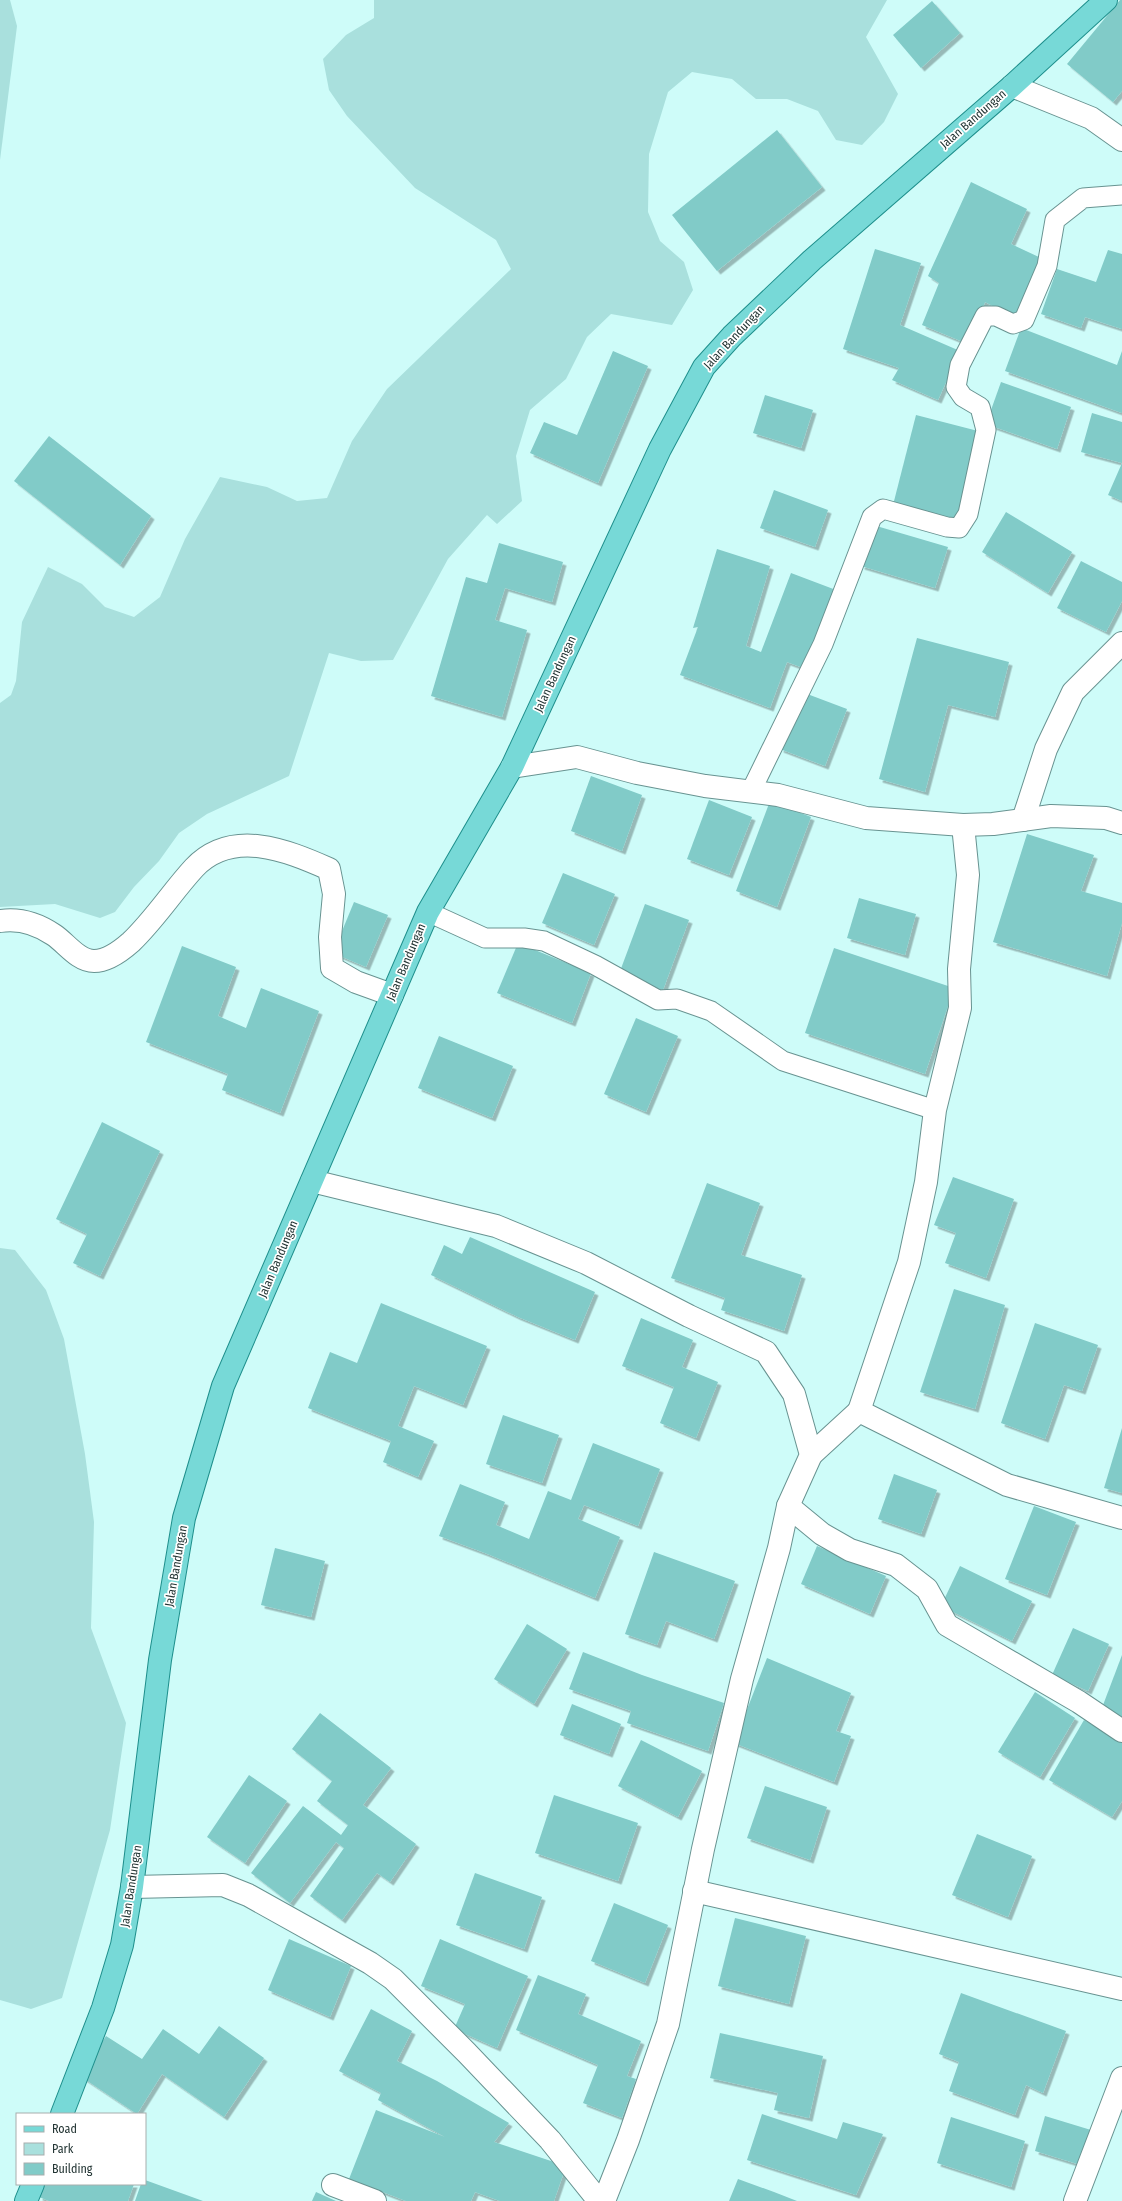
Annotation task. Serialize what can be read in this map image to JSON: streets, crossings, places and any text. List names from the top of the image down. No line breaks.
{"streets":{"main road":["Jalan Bandungan"]},"legend":["Road","Park","Building"]}
